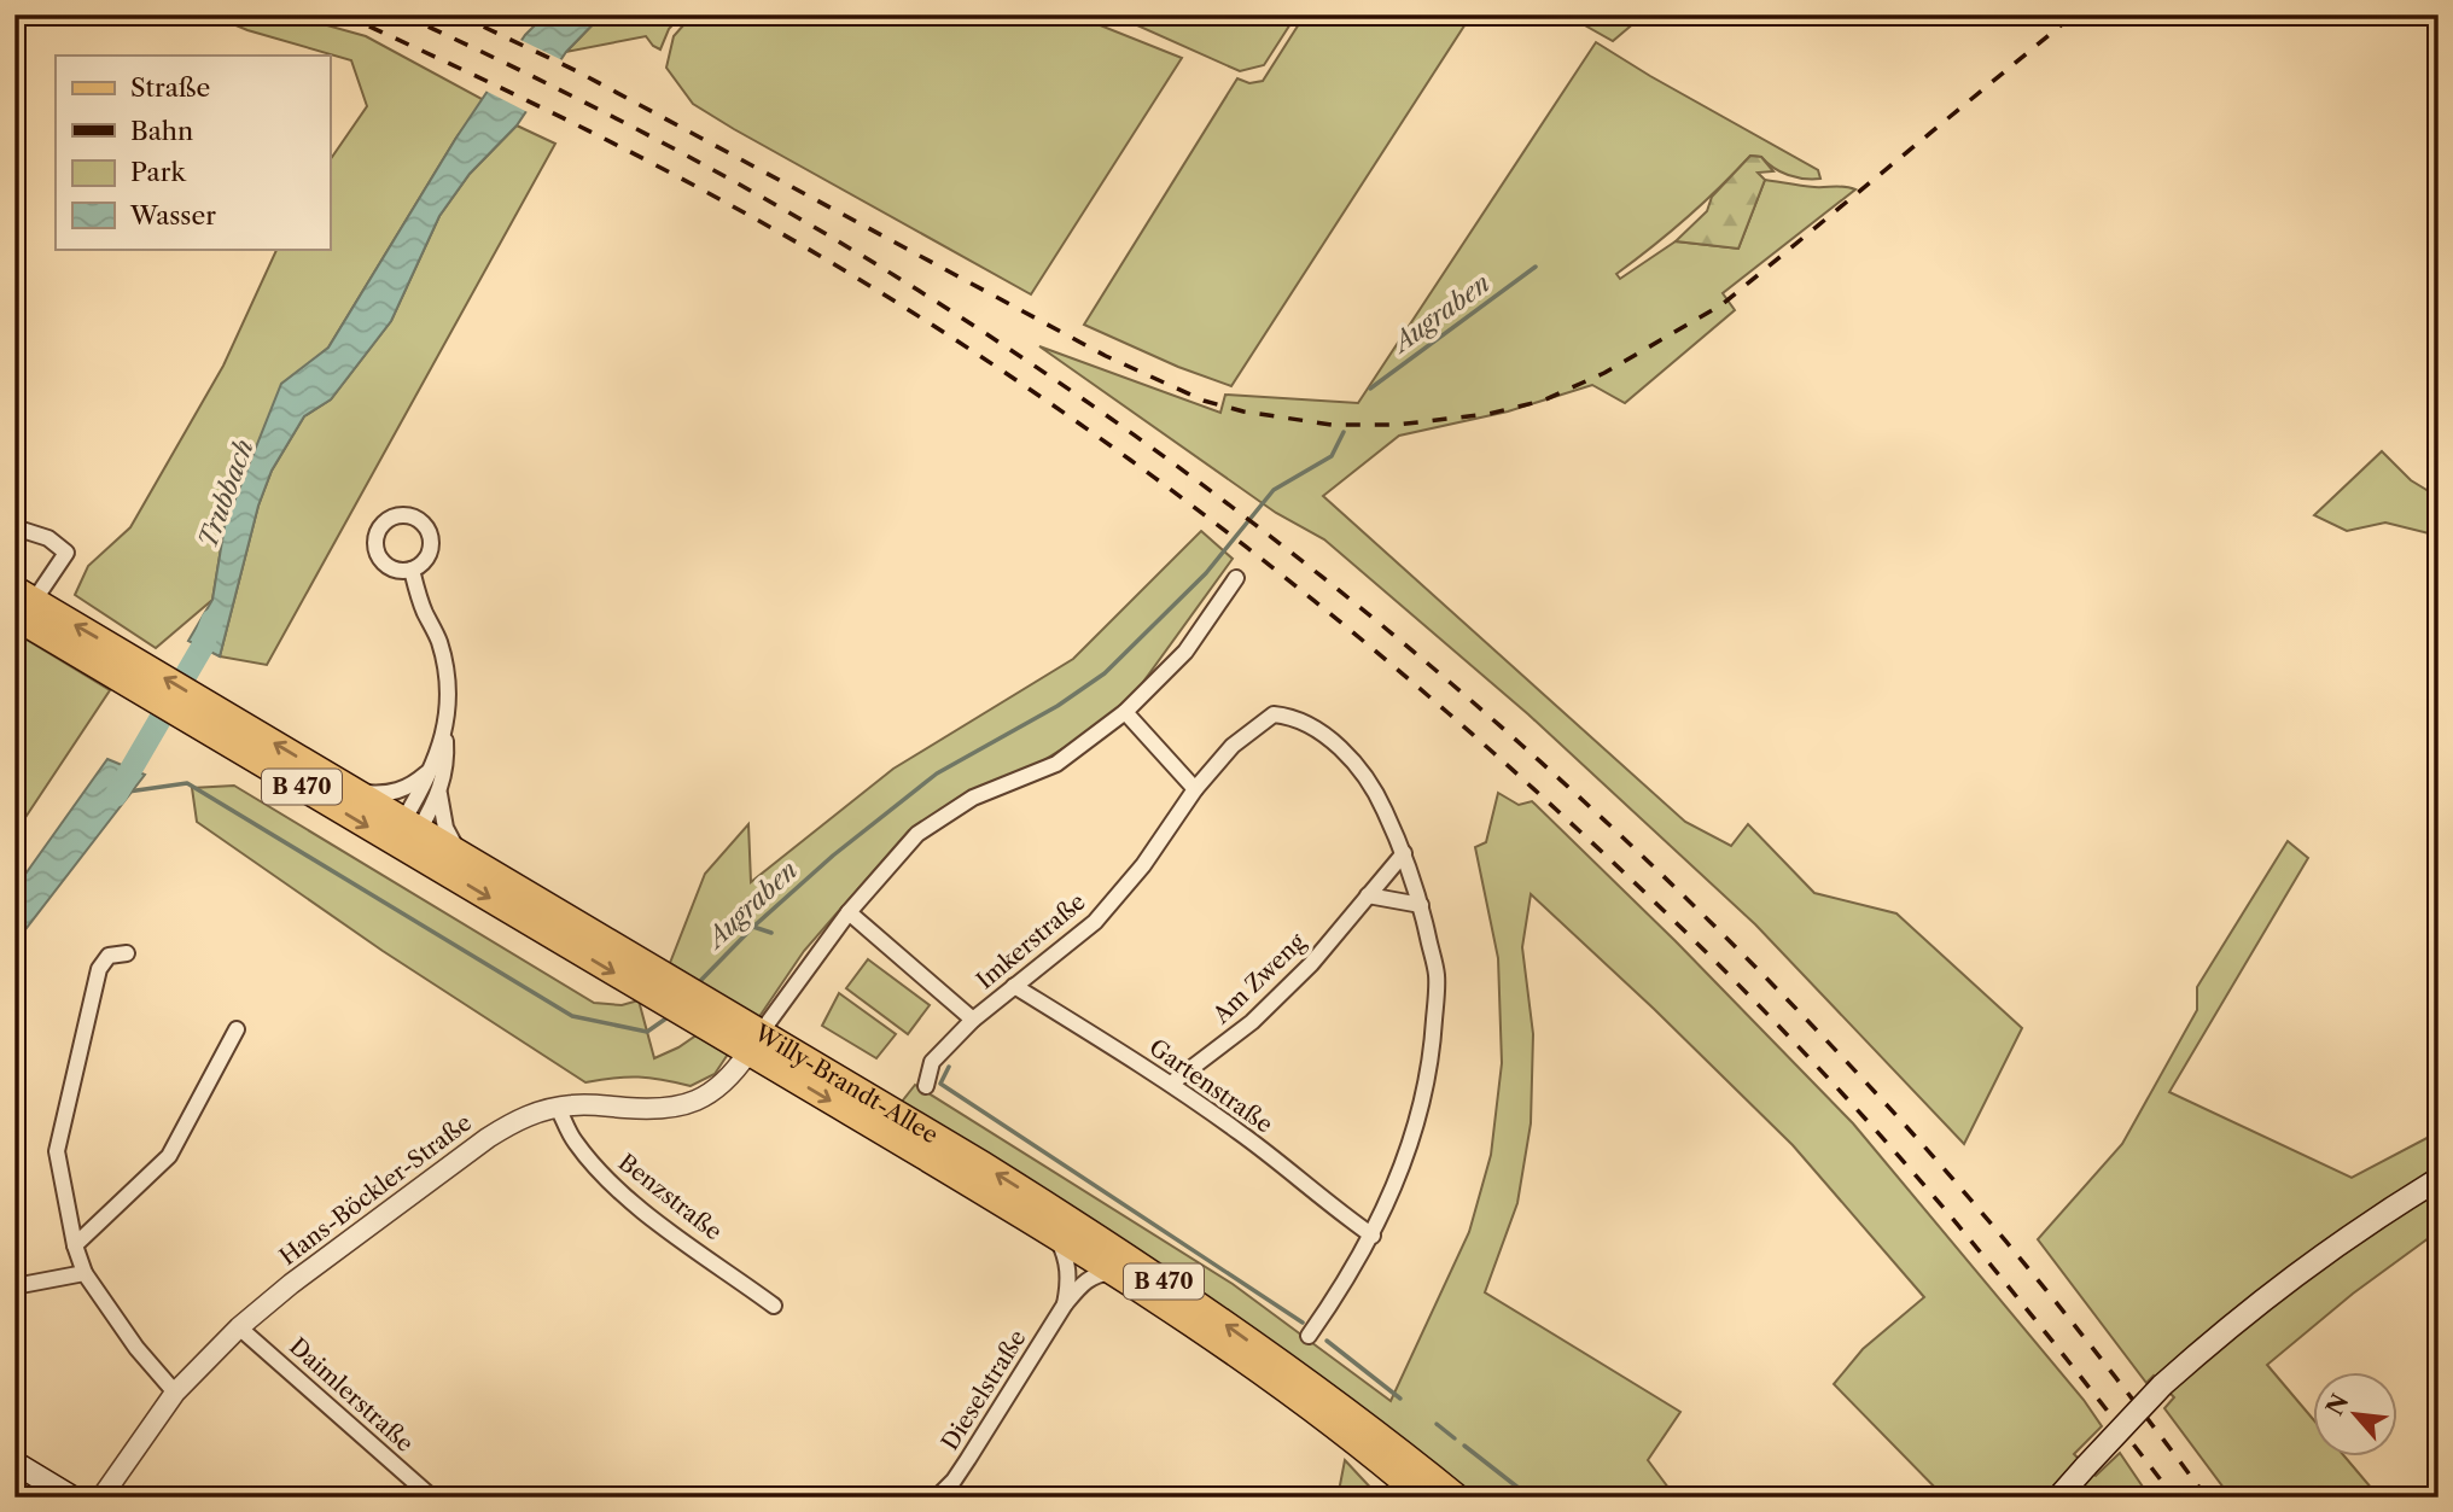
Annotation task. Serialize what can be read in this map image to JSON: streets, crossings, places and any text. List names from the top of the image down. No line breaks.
{"streets":{"main road":["B 470","Willy-Brandt-Allee"],"street":["Imkerstraße","Am Zweng","Gartenstraße","Hans-Böckler-Straße","Benzstraße","Dieselstraße","Daimlerstraße"]},"crossings":[["B 470","Willy-Brandt-Allee"],["Imkerstraße","Am Zweng"],["Imkerstraße","Gartenstraße"],["Am Zweng","Gartenstraße"],["Willy-Brandt-Allee","Hans-Böckler-Straße"],["Willy-Brandt-Allee","Dieselstraße"],["Hans-Böckler-Straße","Benzstraße"],["Hans-Böckler-Straße","Daimlerstraße"]],"water":["Augraben","Trubbach"],"legend":["Straße","Bahn","Park","Wasser"],"north":"top left"}
